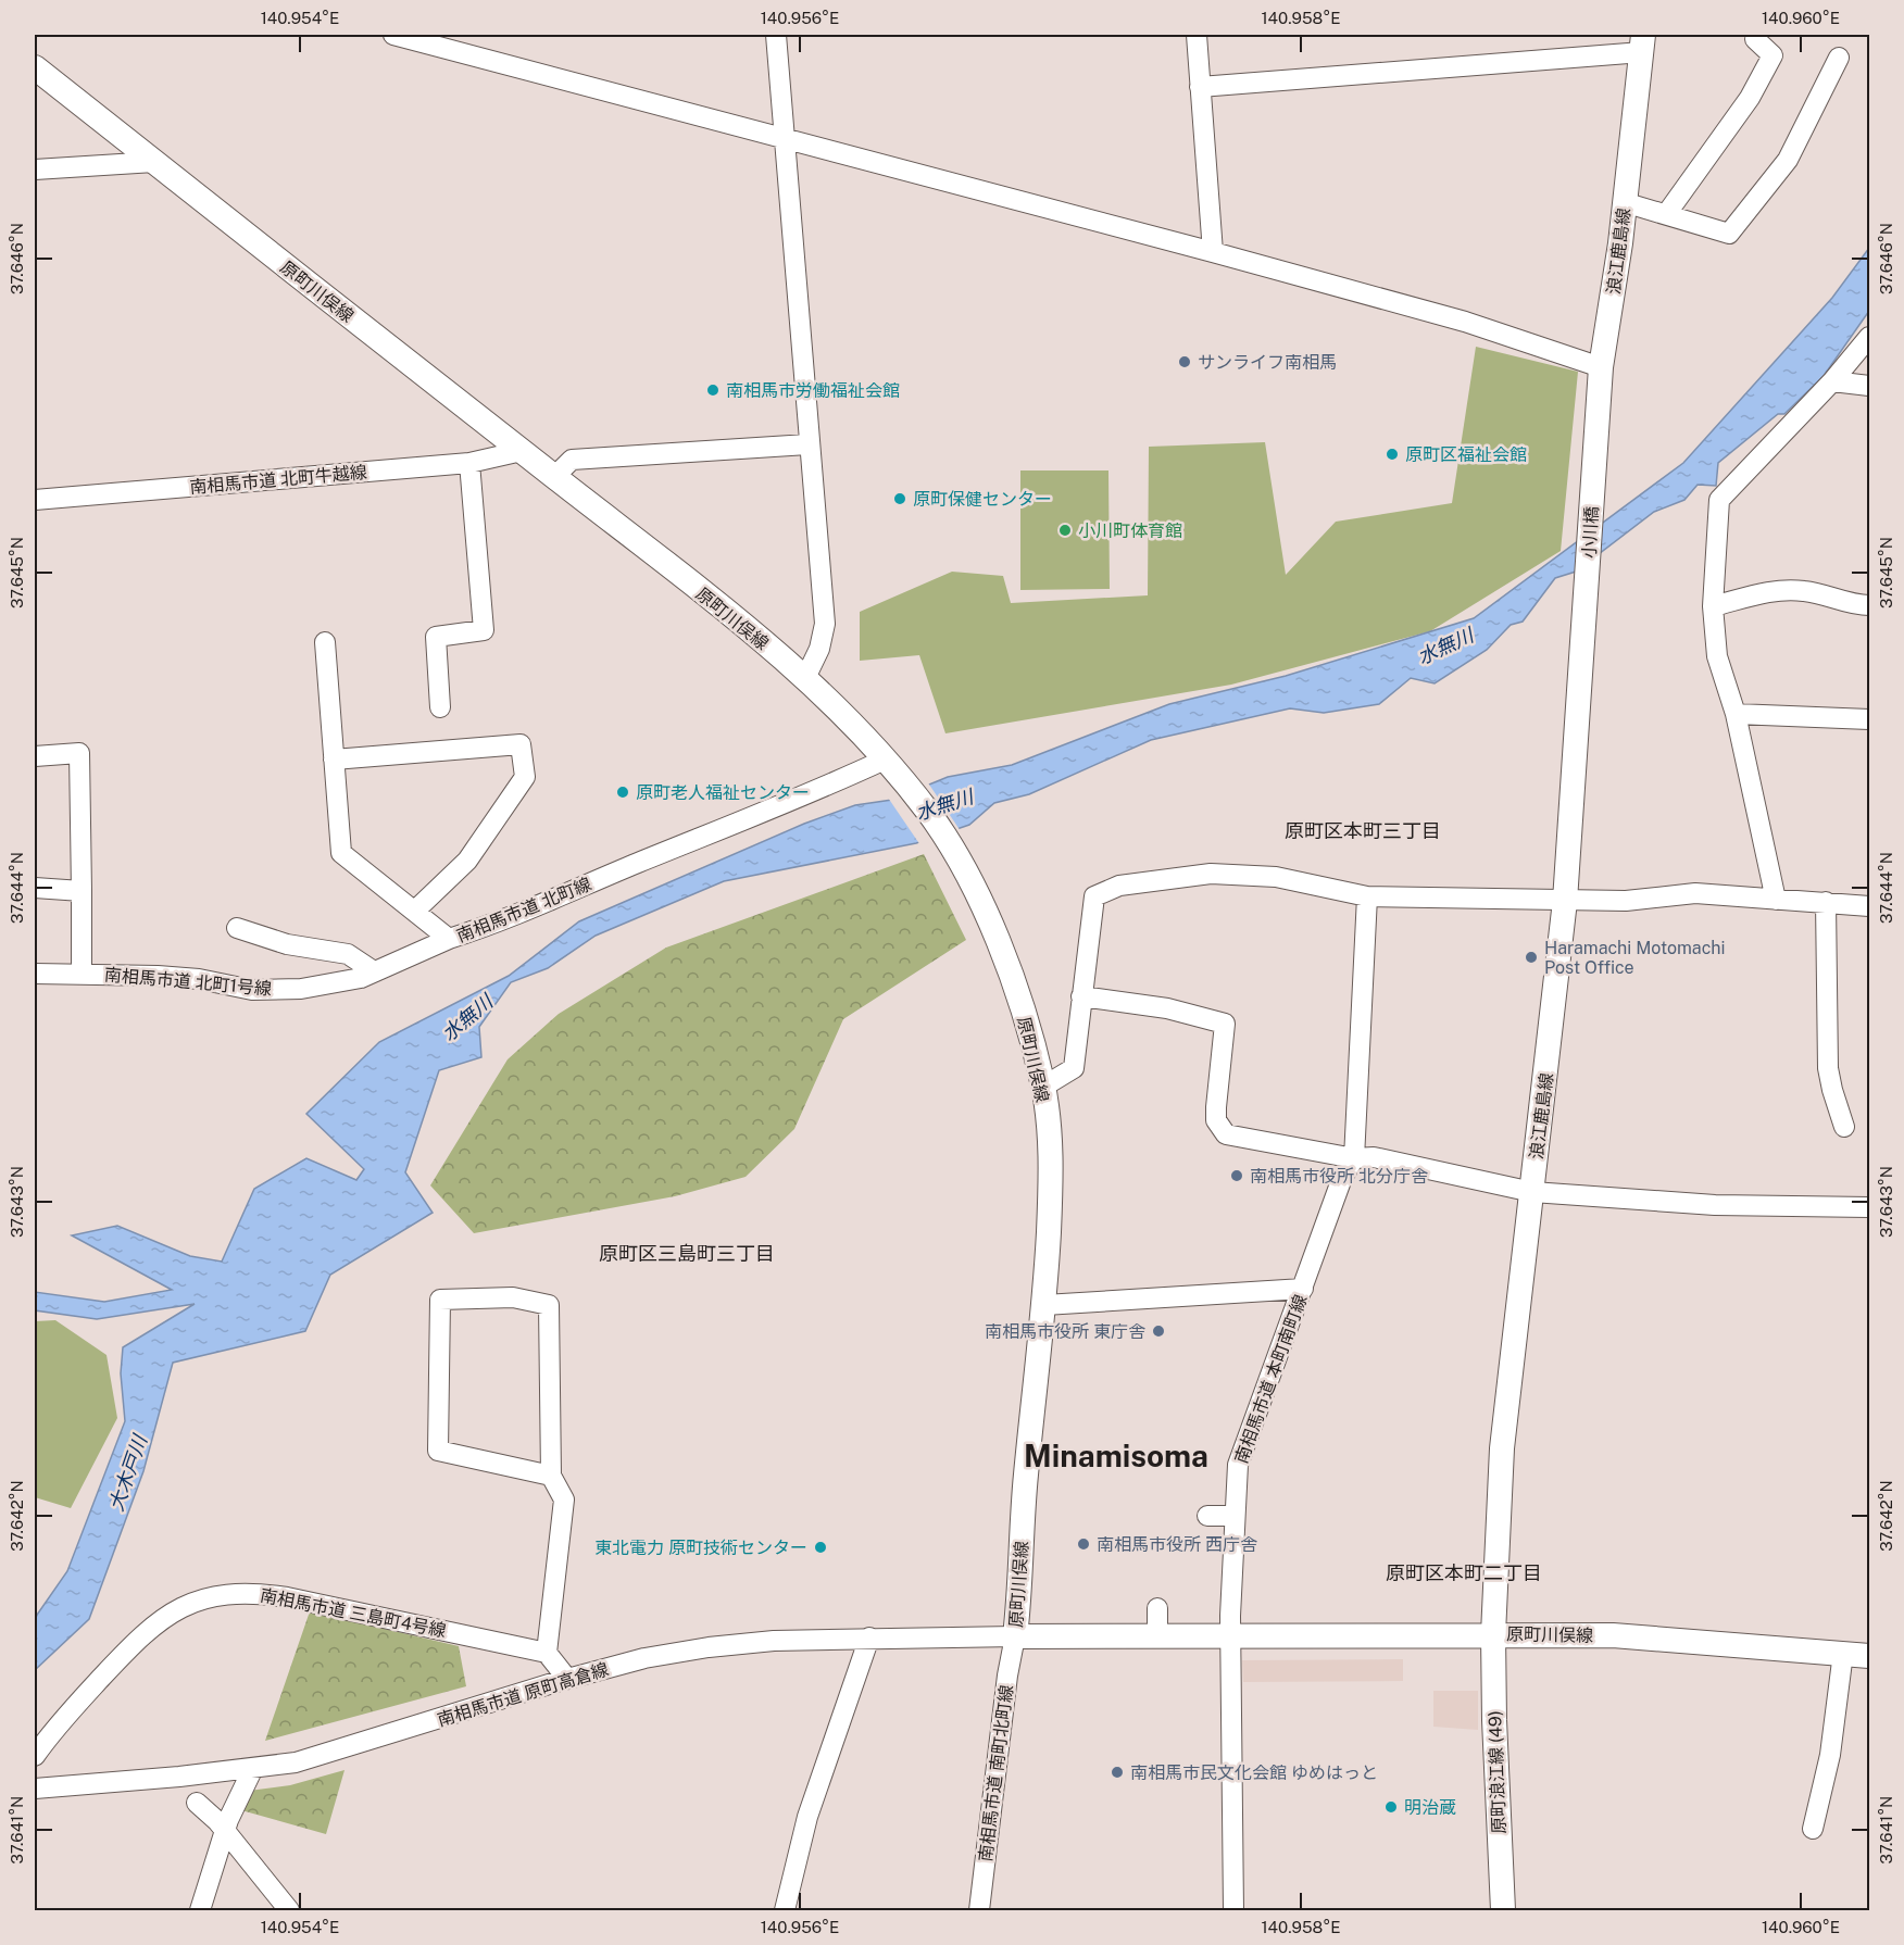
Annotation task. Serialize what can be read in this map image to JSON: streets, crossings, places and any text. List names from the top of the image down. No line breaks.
{"streets":{"main road":["浪江鹿島線","原町川俣線","小川橋","原町浪江線 (49)"],"street":["南相馬市道 北町牛越線","南相馬市道 北町線","南相馬市道 北町1号線","南相馬市道 本町南町線","南相馬市道 三島町4号線","南相馬市道 原町高倉線","南相馬市道 南町北町線"]},"crossings":[["浪江鹿島線","原町川俣線"],["浪江鹿島線","小川橋"],["浪江鹿島線","原町浪江線 (49)"],["原町川俣線","南相馬市道 北町牛越線"],["原町川俣線","南相馬市道 北町線"],["原町川俣線","南相馬市道 本町南町線"],["原町川俣線","南相馬市道 原町高倉線"],["原町川俣線","原町浪江線 (49)"],["原町川俣線","南相馬市道 南町北町線"],["南相馬市道 北町線","南相馬市道 北町1号線"],["南相馬市道 原町高倉線","南相馬市道 南町北町線"]],"districts":["原町区本町三丁目","原町区三島町三丁目","Minamisoma","原町区本町二丁目"],"water":["水無川","大木戸川"],"places":["サンライフ南相馬","南相馬市労働福祉会館","原町区福祉会館","原町保健センター","小川町体育館","原町老人福祉センター","Haramachi Motomachi Post Office","南相馬市役所 北分庁舎","南相馬市役所 東庁舎","南相馬市役所 西庁舎","東北電力 原町技術センター","南相馬市民文化会館 ゆめはっと","明治蔵"],"coordinates":["140.954°E","140.956°E","140.958°E","140.960°E","37.646°N","37.645°N","37.644°N","37.643°N","37.642°N","37.641°N"]}
